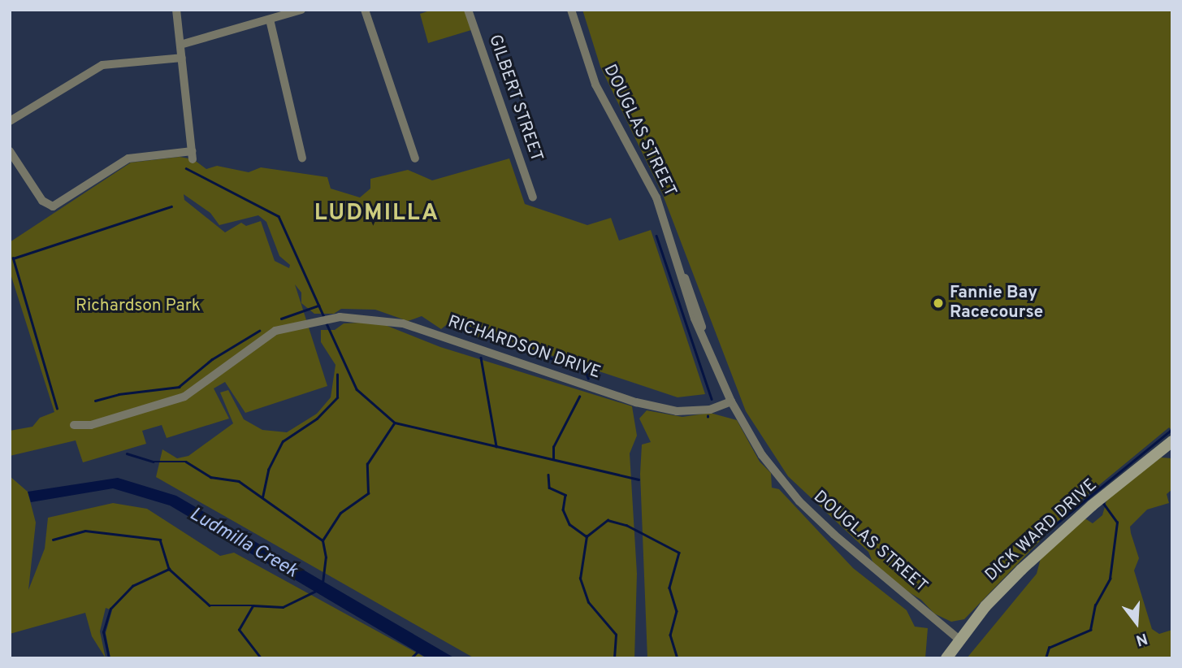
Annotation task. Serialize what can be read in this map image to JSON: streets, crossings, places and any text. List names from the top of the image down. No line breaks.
{"streets":{"street":["GILBERT STREET","DOUGLAS STREET","RICHARDSON DRIVE","DICK WARD DRIVE"]},"crossings":[["DOUGLAS STREET","RICHARDSON DRIVE"],["DOUGLAS STREET","DICK WARD DRIVE"]],"districts":["LUDMILLA"],"water":["Ludmilla Creek"],"parks":["Richardson Park"],"places":["Fannie Bay Racecourse"],"north":"bottom"}
